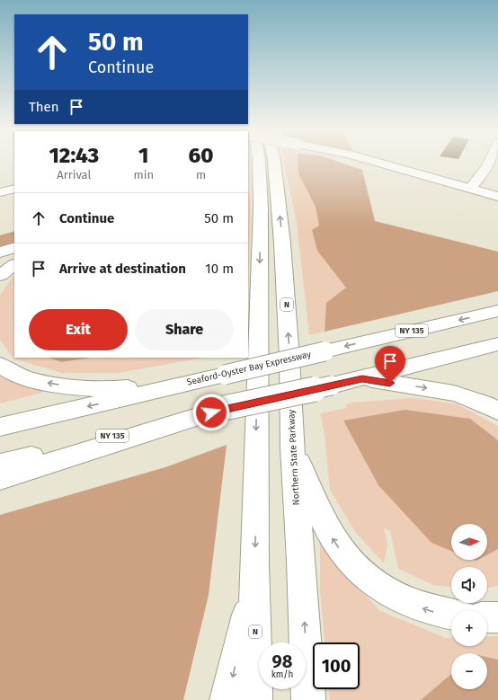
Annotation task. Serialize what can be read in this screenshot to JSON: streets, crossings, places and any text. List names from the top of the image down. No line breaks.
{"streets":{"main road":["N","NY 135","Seaford-Oyster Bay Expressway","Northern State Parkway"]},"north":"right","page":{"turn":["50 m","Continue"],"then":"Then","eta":["12:43","Arrival","1","min","60","m"],"list":[{"name":"Continue","value":"50 m"},{"name":"Arrive at destination","value":"10 m"}],"buttons":["Exit","Share"],"map_buttons":["+","−"],"speed":"98 km/h","limit":"100"}}
